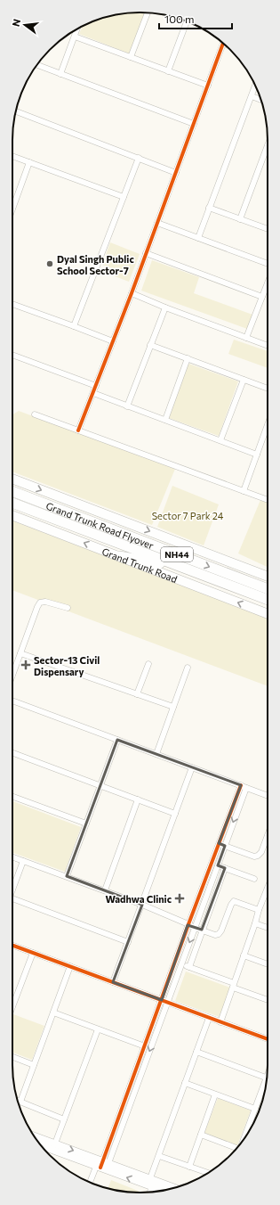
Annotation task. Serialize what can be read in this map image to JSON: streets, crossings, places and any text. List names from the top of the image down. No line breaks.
{"streets":{"highway":["Grand Trunk Road Flyover","NH44","Grand Trunk Road"]},"crossings":[["Grand Trunk Road Flyover","Grand Trunk Road"]],"parks":["Sector 7 Park 24"],"places":{"other":["Dyal Singh Public School Sector-7"],"health":["Sector-13 Civil Dispensary","Wadhwa Clinic"]},"scale_bar":"100 m","north":"left"}
